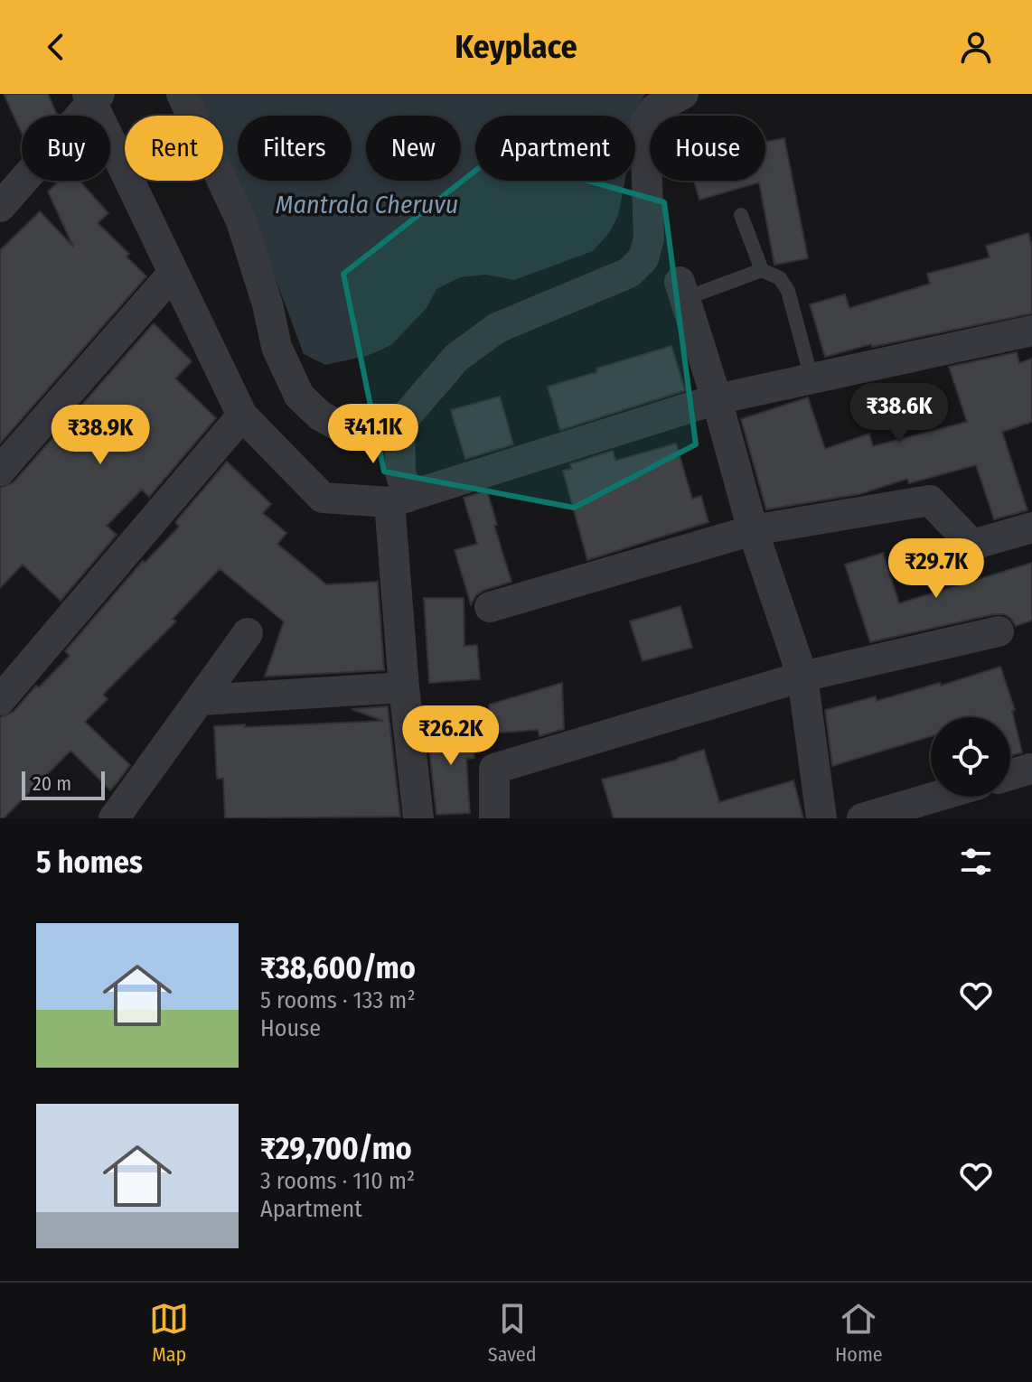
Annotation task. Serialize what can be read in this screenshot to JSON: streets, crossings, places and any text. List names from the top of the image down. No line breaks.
{"water":["Mantrala Cheruvu"],"scale_bar":"20 m","page":{"header":"Keyplace","chip":["Buy","Rent","Filters","New","Apartment","House"],"price":["₹38.6K","₹41.1K","₹38.9K","₹29.7K","₹26.2K"],"scale":"20 m","heading":"5 homes","list":[{"name":"₹38,600/mo","note":"5 rooms · 133 m² · House"},{"name":"₹29,700/mo","note":"3 rooms · 110 m² · Apartment"}],"tabs":["Map","Saved","Home"]}}
